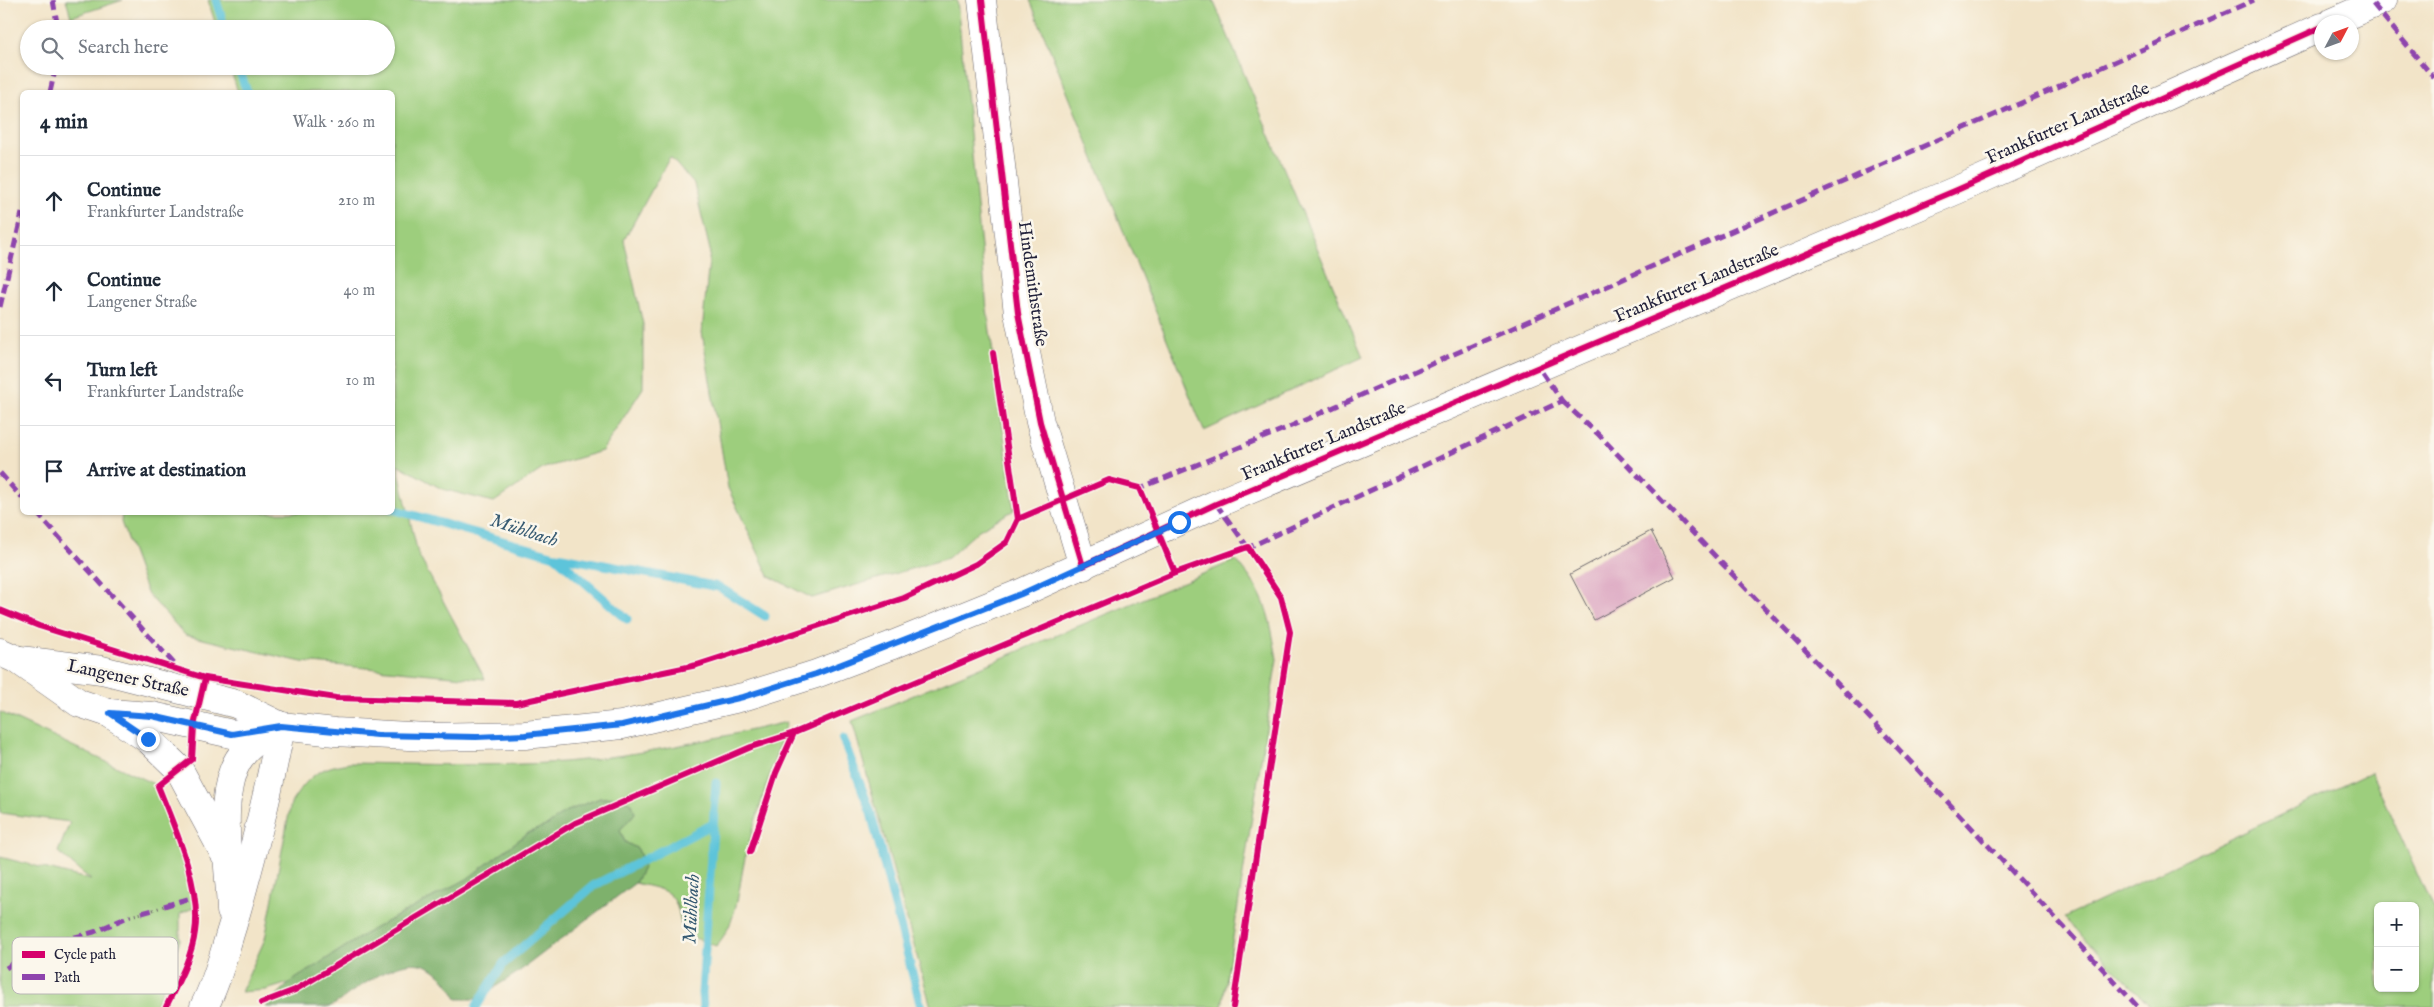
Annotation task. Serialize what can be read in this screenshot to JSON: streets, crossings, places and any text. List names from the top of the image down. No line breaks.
{"streets":{"main road":["Frankfurter Landstraße","Hindemithstraße","Langener Straße"]},"crossings":[["Frankfurter Landstraße","Hindemithstraße"],["Frankfurter Landstraße","Langener Straße"]],"water":["Mühlbach"],"legend":["Cycle path","Path"],"north":"top right","page":{"search":"Search here","heading":["4 min","Walk · 260 m"],"list":[["Continue","Frankfurter Landstraße","210 m"],["Continue","Langener Straße","40 m"],["Turn left","Frankfurter Landstraße","10 m"],"Arrive at destination"],"map_buttons":["+","−"]}}
